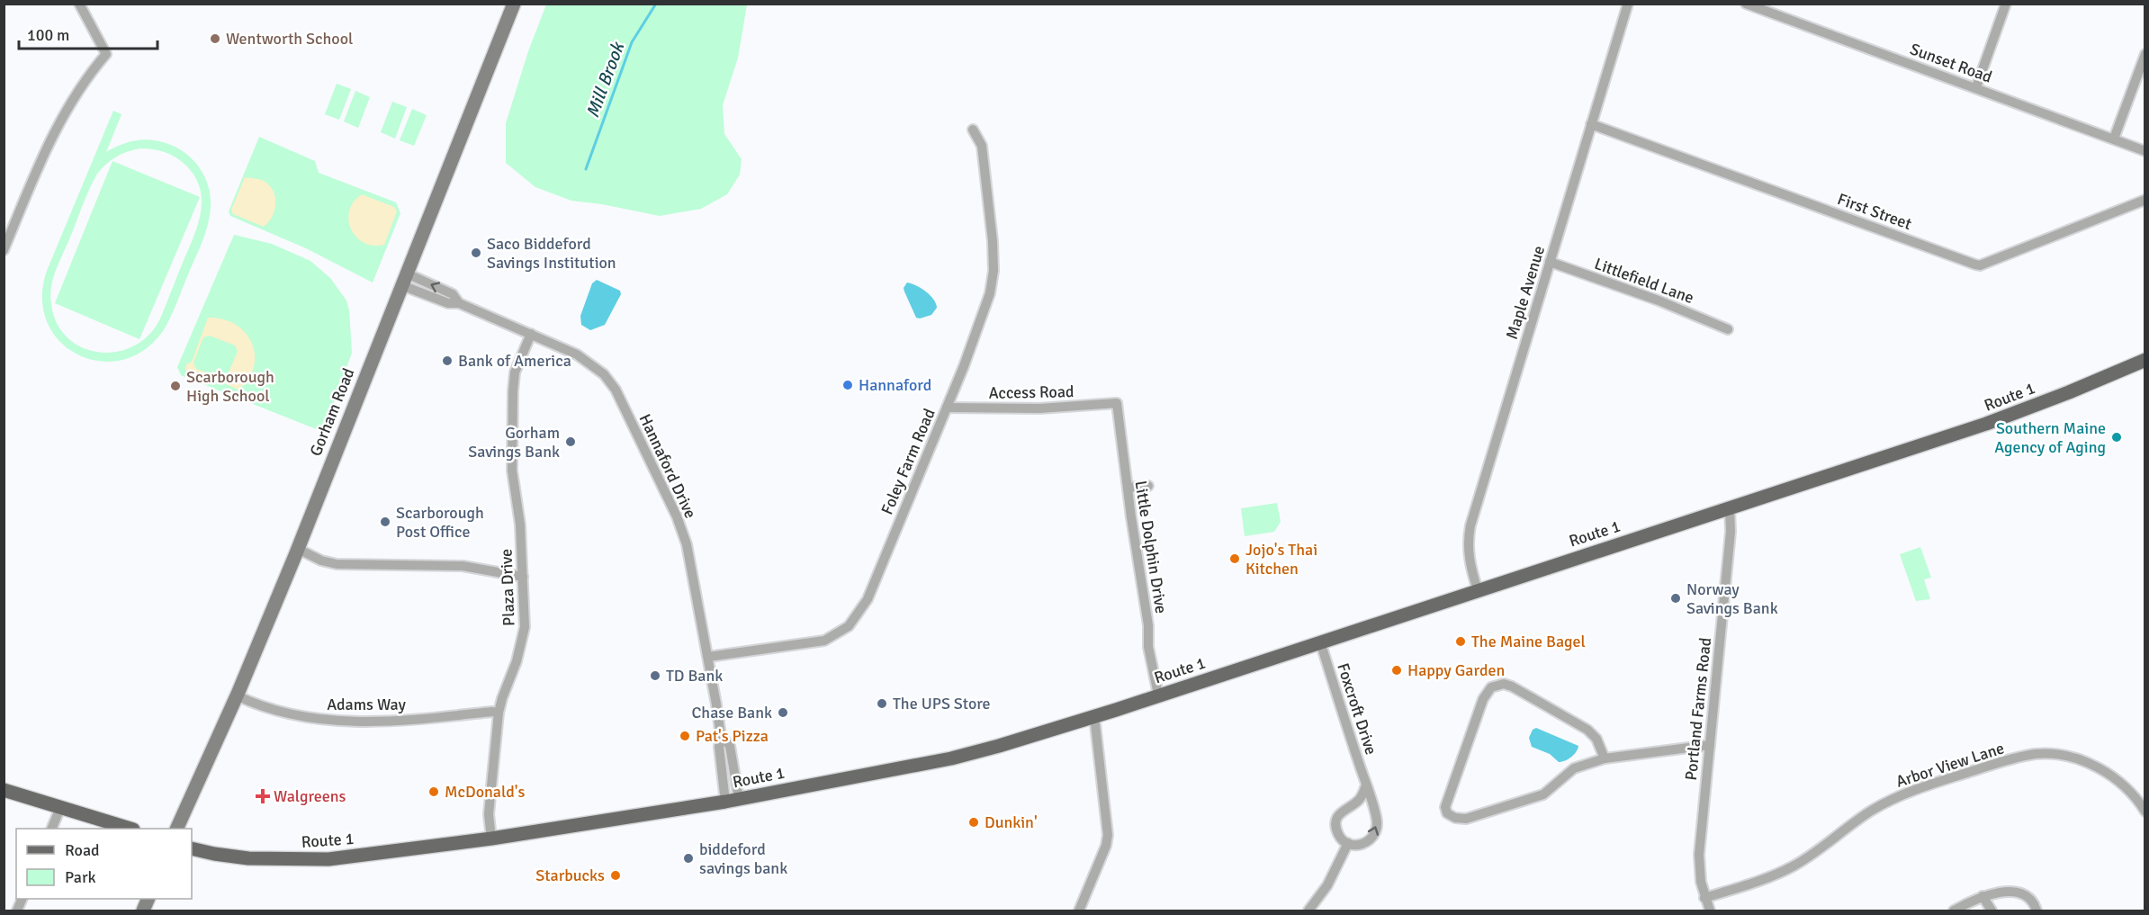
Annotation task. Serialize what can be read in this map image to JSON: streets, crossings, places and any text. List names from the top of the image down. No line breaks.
{"streets":{"main road":["Route 1","Gorham Road"],"street":["Sunset Road","First Street","Littlefield Lane","Maple Avenue","Access Road","Foley Farm Road","Hannaford Drive","Little Dolphin Drive","Plaza Drive","Adams Way","Foxcroft Drive","Portland Farms Road","Arbor View Lane"]},"crossings":[["First Street","Maple Avenue"],["Littlefield Lane","Maple Avenue"],["Maple Avenue","Route 1"],["Access Road","Foley Farm Road"],["Access Road","Little Dolphin Drive"],["Route 1","Hannaford Drive"],["Route 1","Little Dolphin Drive"],["Route 1","Plaza Drive"],["Route 1","Foxcroft Drive"],["Route 1","Portland Farms Road"],["Gorham Road","Hannaford Drive"],["Gorham Road","Adams Way"],["Foley Farm Road","Hannaford Drive"],["Hannaford Drive","Plaza Drive"],["Plaza Drive","Adams Way"],["Portland Farms Road","Arbor View Lane"]],"water":["Mill Brook"],"places":{"other":["Wentworth School","Saco Biddeford Savings Institution","Bank of America","Hannaford","Scarborough High School","Southern Maine Agency of Aging","Gorham Savings Bank","Scarborough Post Office","Jojo's Thai Kitchen","Norway Savings Bank","The Maine Bagel","Happy Garden","TD Bank","The UPS Store","Chase Bank","Pat's Pizza","McDonald's","Dunkin'","biddeford savings bank","Starbucks"],"health":["Walgreens"]},"legend":["Road","Park"],"scale_bar":"100 m"}
